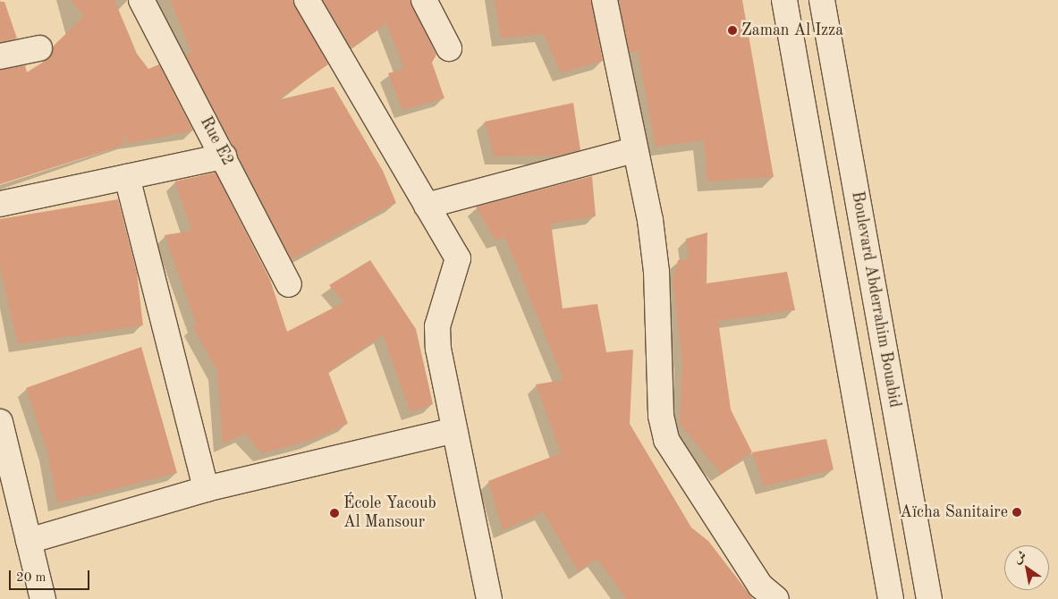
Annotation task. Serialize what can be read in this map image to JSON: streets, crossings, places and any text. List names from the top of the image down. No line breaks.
{"streets":{"street":["Rue E2","Boulevard Abderrahim Bouabid"]},"places":["Zaman Al Izza","Aïcha Sanitaire","École Yacoub Al Mansour"],"scale_bar":"20 m","north":"top left"}
